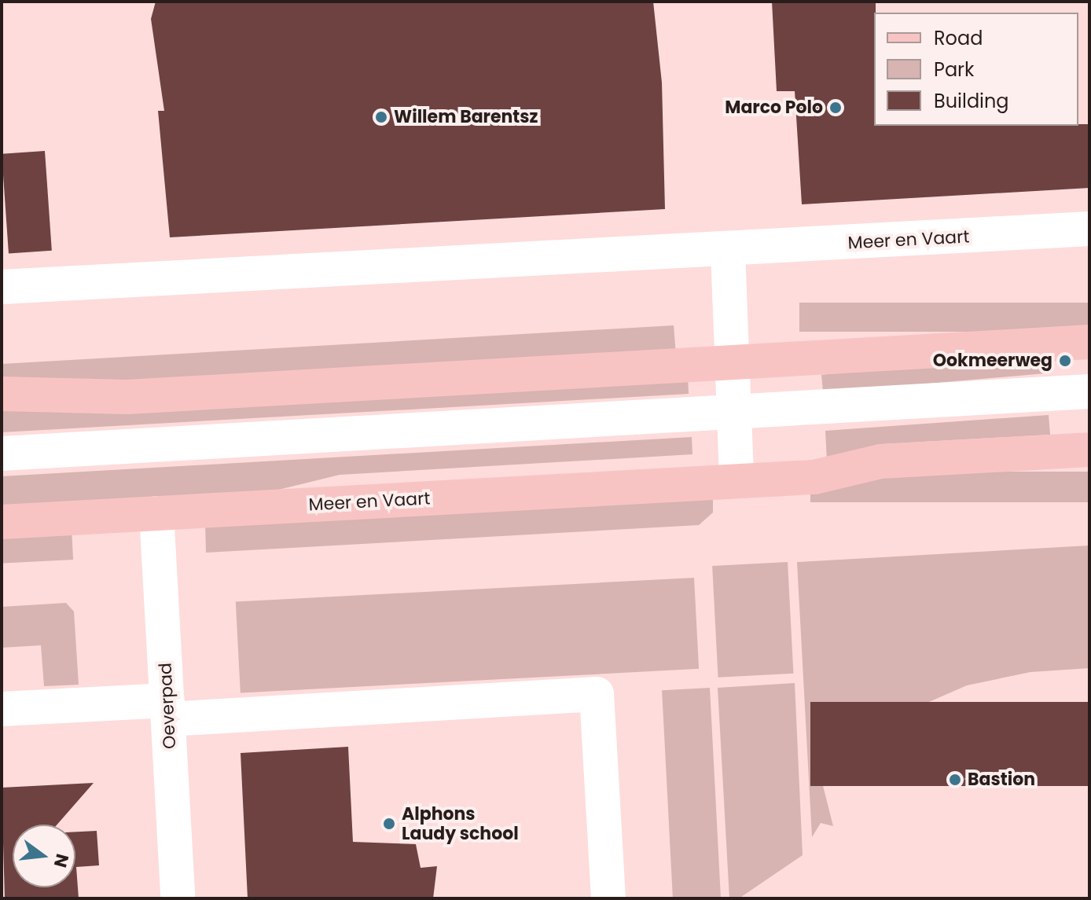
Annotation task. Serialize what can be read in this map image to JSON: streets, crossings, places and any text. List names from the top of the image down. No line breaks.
{"streets":{"main road":["Meer en Vaart"],"street":["Oeverpad"]},"crossings":[["Meer en Vaart","Oeverpad"]],"places":["Marco Polo","Willem Barentsz","Ookmeerweg","Bastion","Alphons Laudy school"],"legend":["Road","Park","Building"],"north":"right"}
